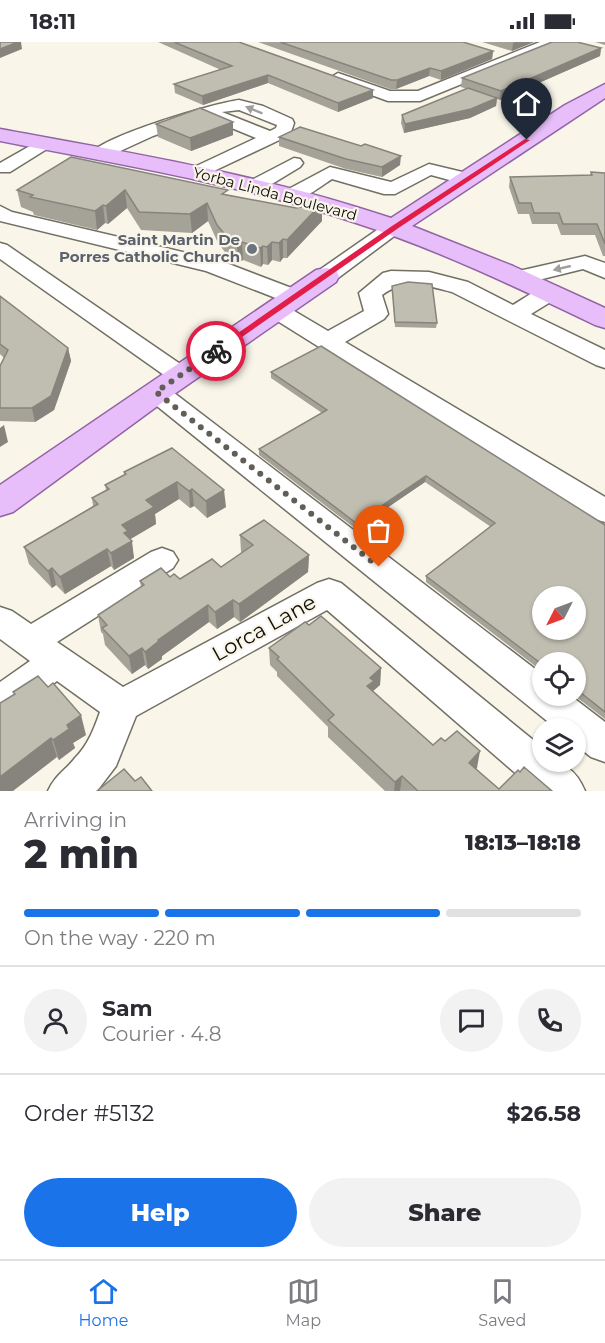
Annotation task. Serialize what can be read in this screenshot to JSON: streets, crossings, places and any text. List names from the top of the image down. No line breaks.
{"streets":{"main road":["Yorba Linda Boulevard"],"street":["Lorca Lane"]},"places":["Saint Martin De Porres Catholic Church"],"north":"bottom left","page":{"status":"18:11","heading":["2 min","Arriving in","18:13–18:18"],"panel":["Sam","Courier · 4.8","Order #5132","$26.58"],"bar":"On the way · 220 m","buttons":["Help","Share"],"tabs":["Home","Map","Saved"]}}
